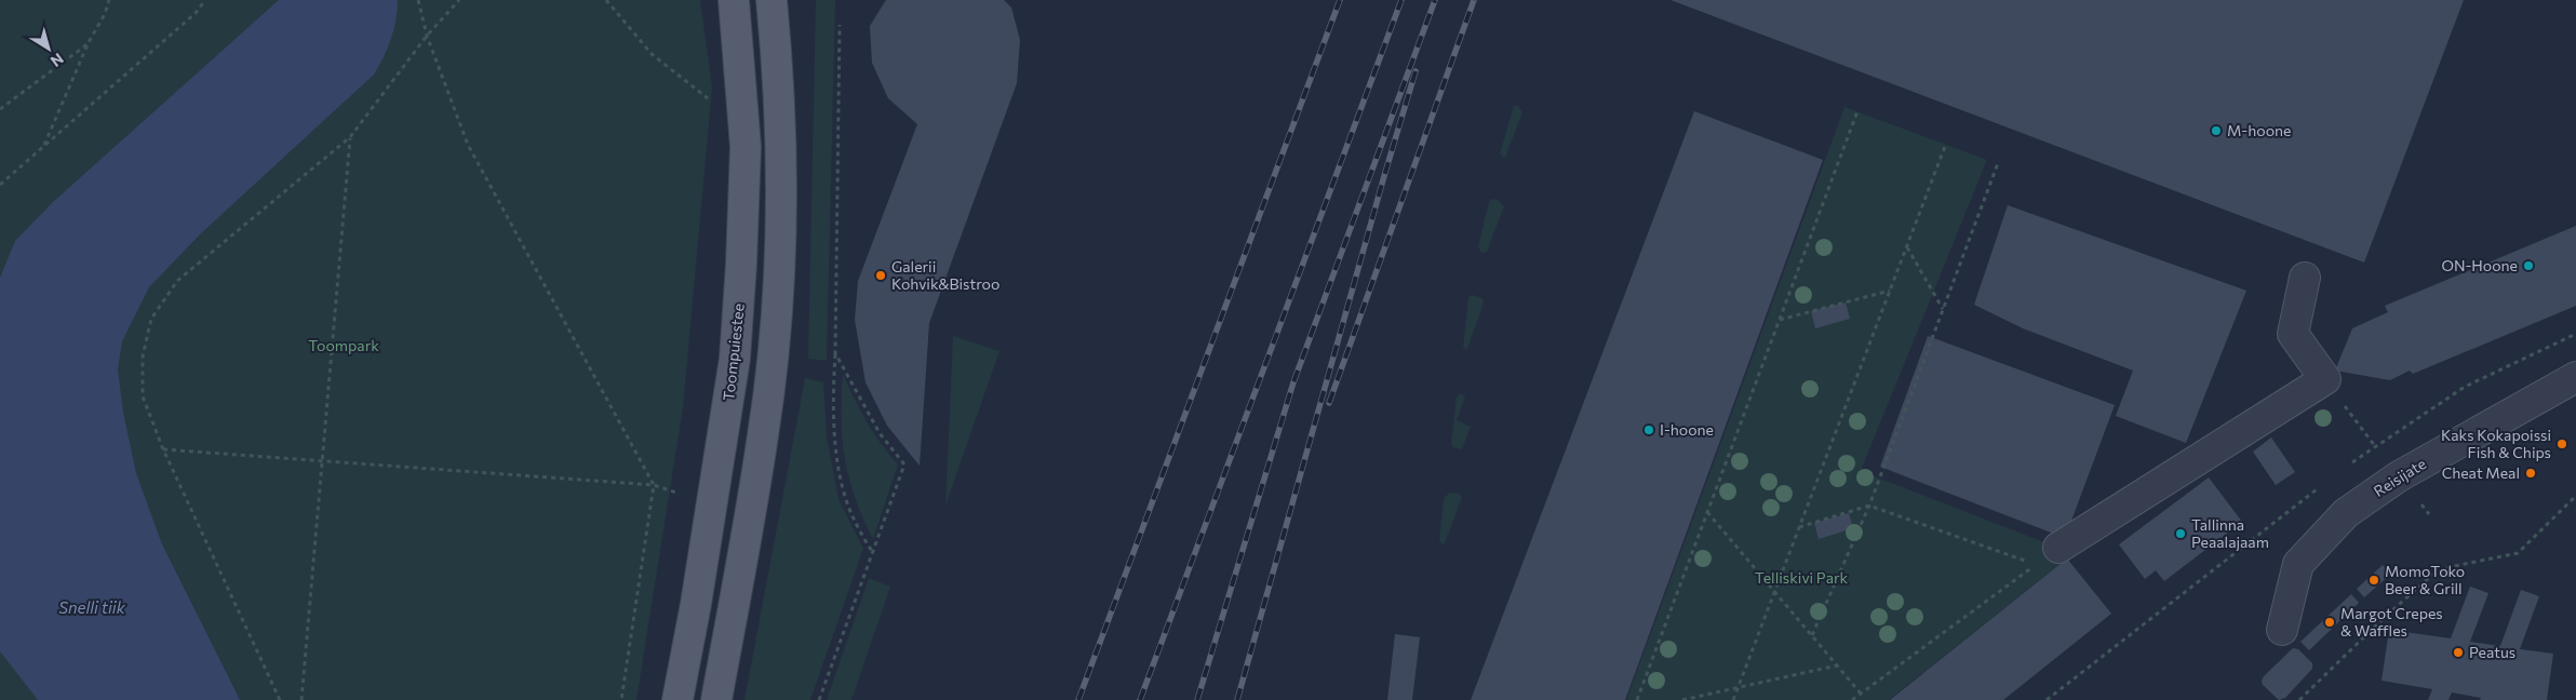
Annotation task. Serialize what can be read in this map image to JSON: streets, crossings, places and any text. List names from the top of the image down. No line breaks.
{"streets":{"main road":["Toompuiestee"],"street":["Reisijate"]},"water":["Snelli tiik"],"parks":["Toompark","Telliskivi Park"],"places":["M-hoone","ON-Hoone","Galerii Kohvik&Bistroo","I-hoone","Kaks Kokapoissi Fish & Chips","Cheat Meal","Tallinna Peaalajaam","MomoToko Beer & Grill","Margot Crepes & Waffles","Peatus"],"north":"bottom right"}
